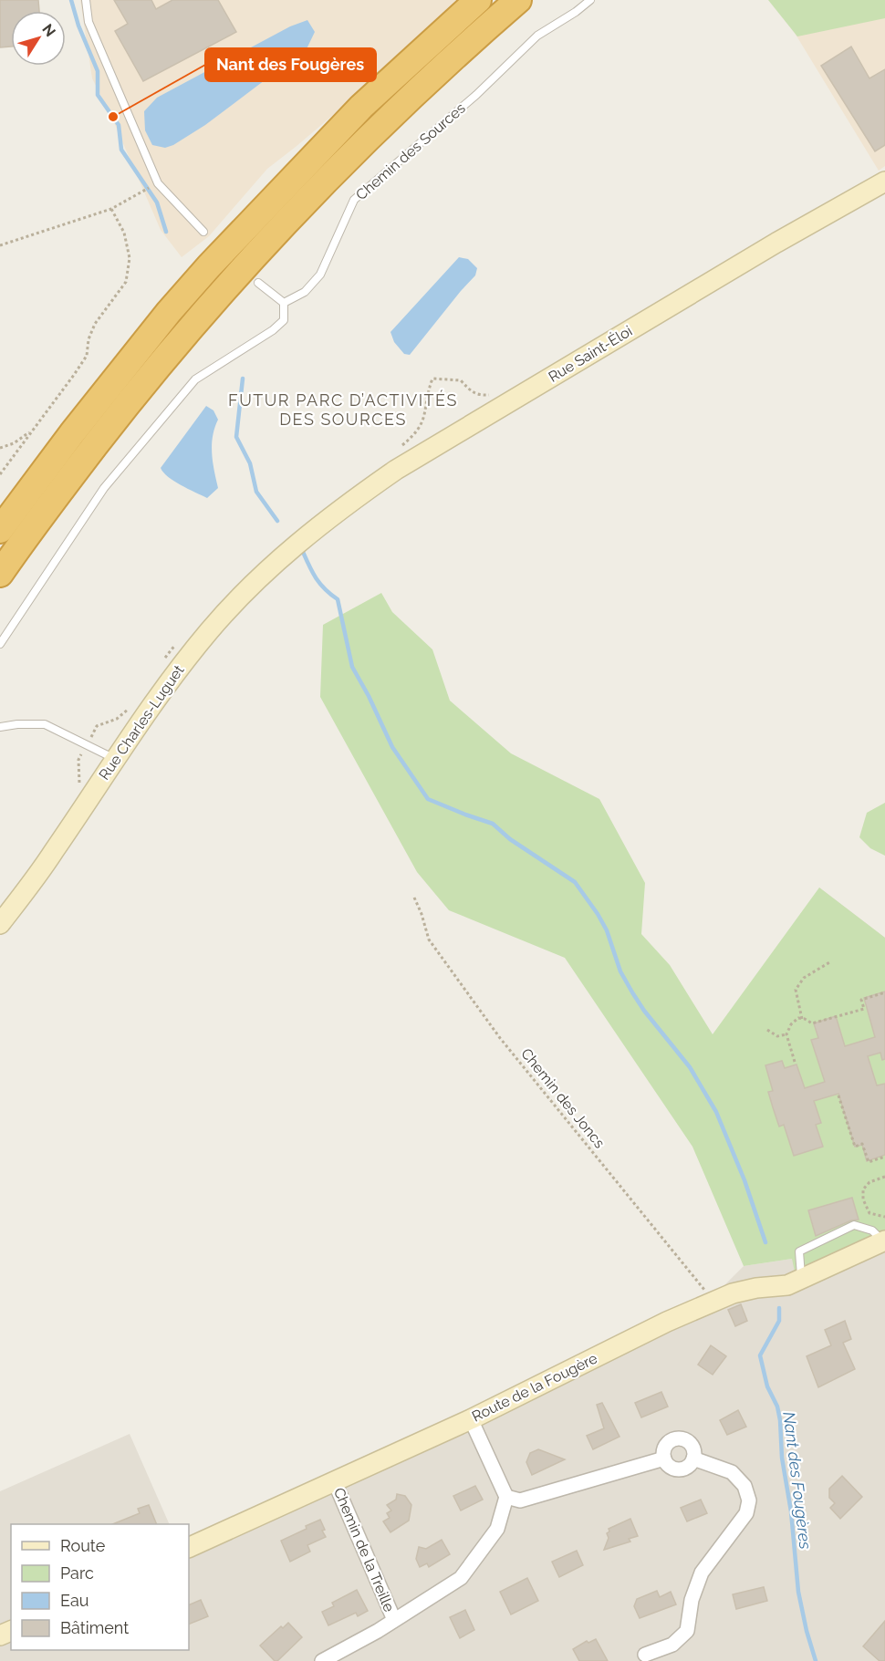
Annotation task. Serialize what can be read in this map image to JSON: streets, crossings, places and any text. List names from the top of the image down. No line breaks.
{"streets":{"main road":["Rue Saint-Éloi","Rue Charles-Luguet","Route de la Fougère"],"street":["Chemin de la Treille"],"lane":["Chemin des Sources"],"path":["Chemin des Joncs"]},"crossings":[["Rue Saint-Éloi","Rue Charles-Luguet"],["Chemin des Joncs","Route de la Fougère"],["Route de la Fougère","Chemin de la Treille"]],"districts":["FUTUR PARC D’ACTIVITÉS DES SOURCES"],"water":["Nant des Fougères"],"places":["Nant des Fougères"],"legend":["Route","Parc","Eau","Bâtiment"],"north":"top right"}
